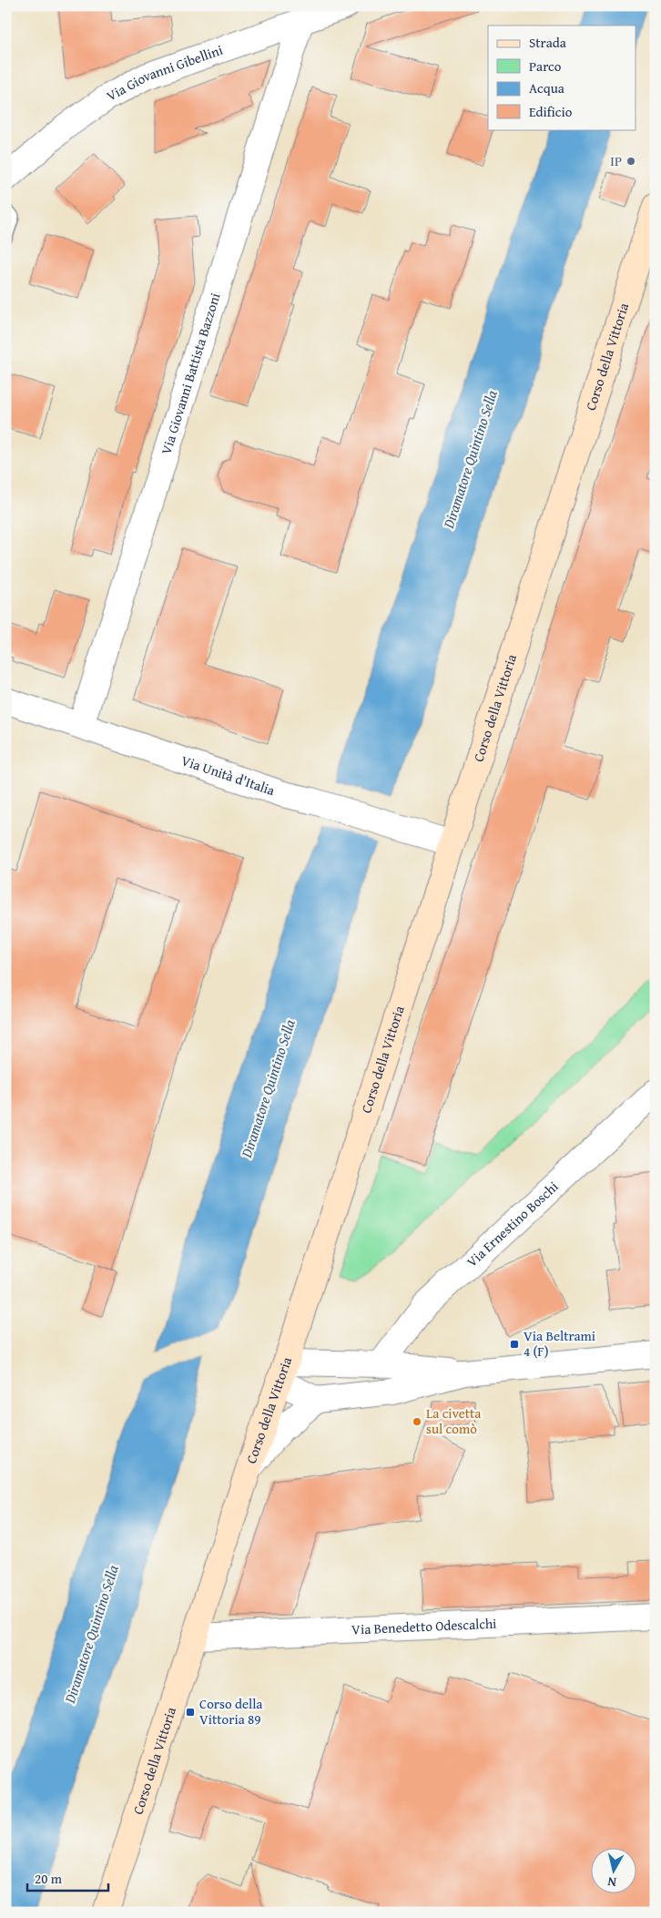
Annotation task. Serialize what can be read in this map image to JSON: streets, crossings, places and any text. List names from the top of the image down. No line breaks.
{"streets":{"main road":["Corso della Vittoria"],"street":["Via Giovanni Gibellini","Via Giovanni Battista Bazzoni","Via Unità d'Italia","Via Ernestino Boschi","Via Benedetto Odescalchi"]},"crossings":[["Via Giovanni Gibellini","Via Giovanni Battista Bazzoni"],["Corso della Vittoria","Via Unità d'Italia"],["Corso della Vittoria","Via Benedetto Odescalchi"],["Via Giovanni Battista Bazzoni","Via Unità d'Italia"]],"water":["Diramatore Quintino Sella"],"places":{"other":["IP","La civetta sul comò"],"transit":["Via Beltrami 4 (F)","Corso della Vittoria 89"]},"legend":["Strada","Parco","Acqua","Edificio"],"scale_bar":"20 m","north":"bottom"}
